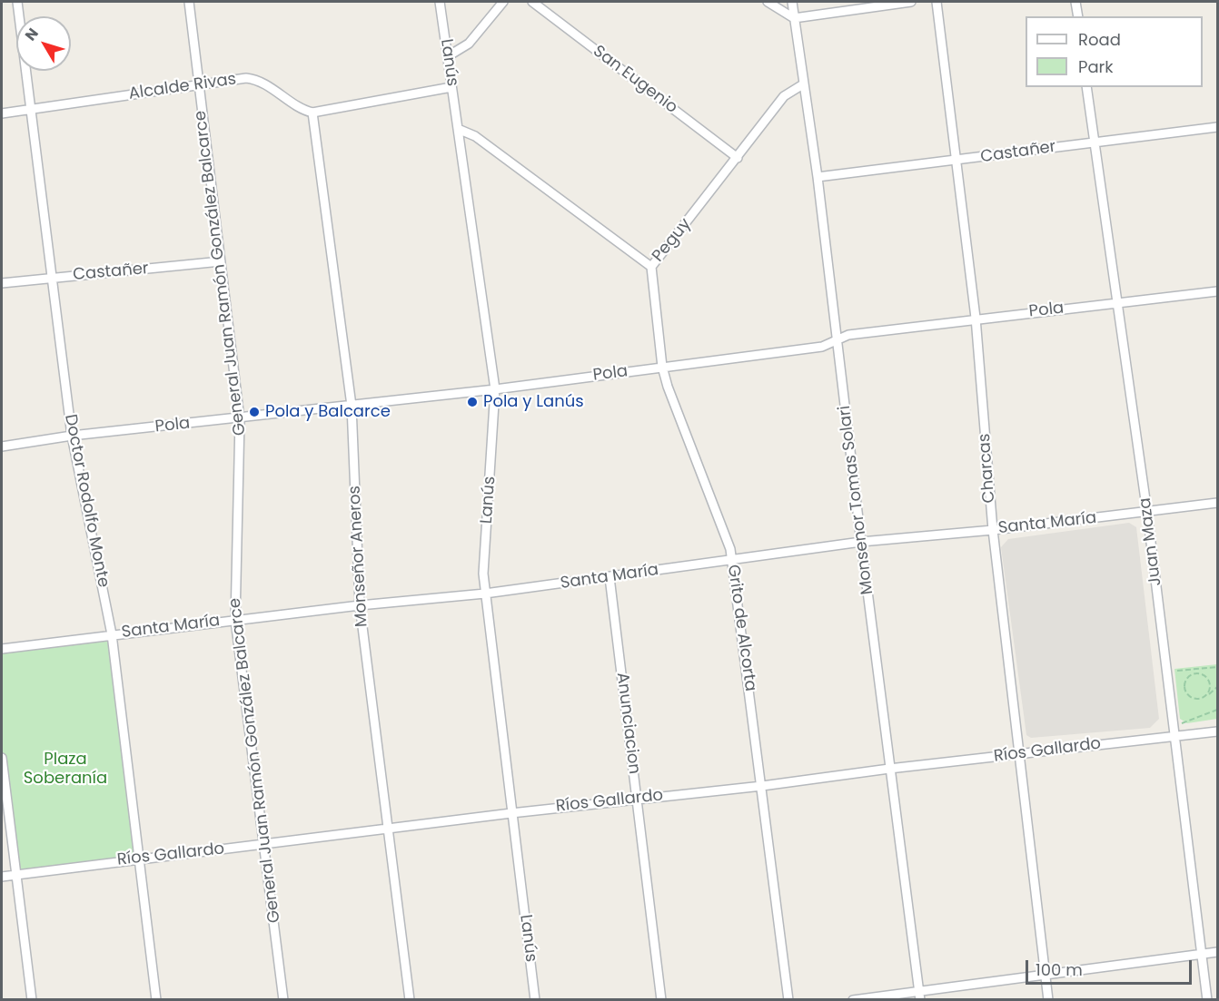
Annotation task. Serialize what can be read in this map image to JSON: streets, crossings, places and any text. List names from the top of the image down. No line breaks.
{"streets":{"street":["Lanús","San Eugenio","Alcalde Rivas","Castañer","Peguy","General Juan Ramón González Balcarce","Pola","Charcas","Monsenor Tomas Solari","Doctor Rodolfo Monte","Santa María","Juan Maza","Monseñor Aneros","Grito de Alcorta","Anunciacion","Ríos Gallardo"]},"crossings":[["Lanús","Peguy"],["Lanús","Pola"],["Lanús","Santa María"],["Lanús","Ríos Gallardo"],["San Eugenio","Peguy"],["Alcalde Rivas","General Juan Ramón González Balcarce"],["Alcalde Rivas","Doctor Rodolfo Monte"],["Alcalde Rivas","Monseñor Aneros"],["Castañer","General Juan Ramón González Balcarce"],["Castañer","Charcas"],["Castañer","Monsenor Tomas Solari"],["Castañer","Doctor Rodolfo Monte"],["Castañer","Juan Maza"],["Peguy","Monsenor Tomas Solari"],["Peguy","Grito de Alcorta"],["General Juan Ramón González Balcarce","Pola"],["General Juan Ramón González Balcarce","Santa María"],["General Juan Ramón González Balcarce","Ríos Gallardo"],["Pola","Charcas"],["Pola","Monsenor Tomas Solari"],["Pola","Doctor Rodolfo Monte"],["Pola","Juan Maza"],["Pola","Monseñor Aneros"],["Pola","Grito de Alcorta"],["Charcas","Santa María"],["Charcas","Ríos Gallardo"],["Monsenor Tomas Solari","Santa María"],["Monsenor Tomas Solari","Ríos Gallardo"],["Doctor Rodolfo Monte","Santa María"],["Doctor Rodolfo Monte","Ríos Gallardo"],["Santa María","Juan Maza"],["Santa María","Monseñor Aneros"],["Santa María","Grito de Alcorta"],["Santa María","Anunciacion"],["Juan Maza","Ríos Gallardo"],["Monseñor Aneros","Ríos Gallardo"],["Grito de Alcorta","Ríos Gallardo"],["Anunciacion","Ríos Gallardo"]],"parks":["Plaza Soberanía"],"places":["Pola y Lanús","Pola y Balcarce"],"legend":["Road","Park"],"scale_bar":"100 m","north":"top left"}
